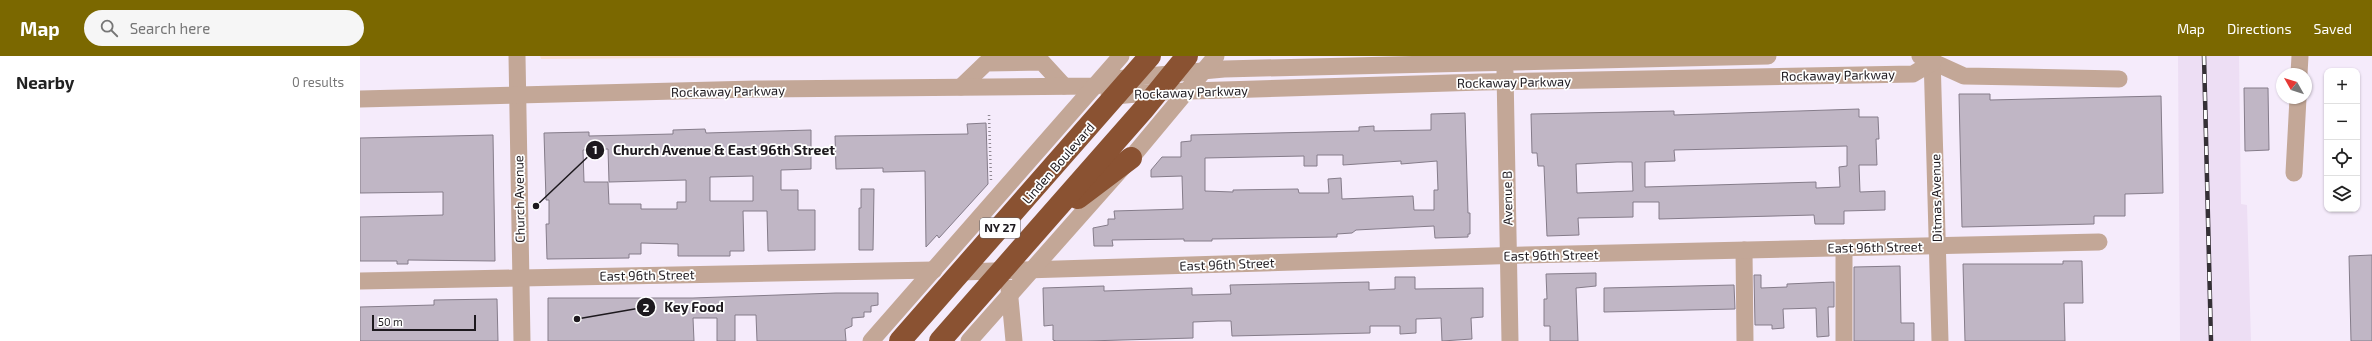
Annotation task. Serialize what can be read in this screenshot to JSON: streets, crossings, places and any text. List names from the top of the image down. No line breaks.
{"streets":{"highway":["Linden Boulevard","NY 27"],"street":["Rockaway Parkway","Avenue B","Ditmas Avenue","Church Avenue","East 96th Street"]},"crossings":[["Rockaway Parkway","Linden Boulevard"],["Rockaway Parkway","Avenue B"],["Rockaway Parkway","Ditmas Avenue"],["Rockaway Parkway","Church Avenue"],["Rockaway Parkway","NY 27"],["Linden Boulevard","East 96th Street"],["Avenue B","East 96th Street"],["Ditmas Avenue","East 96th Street"],["Church Avenue","East 96th Street"],["NY 27","East 96th Street"]],"places":["Church Avenue & East 96th Street","Key Food"],"scale_bar":"50 m","north":"top left","page":{"header":"Map","search":"Search here","nav":["Map","Directions","Saved"],"heading":["Nearby","0 results"],"map_buttons":["+","−"],"scale":"50 m"}}
